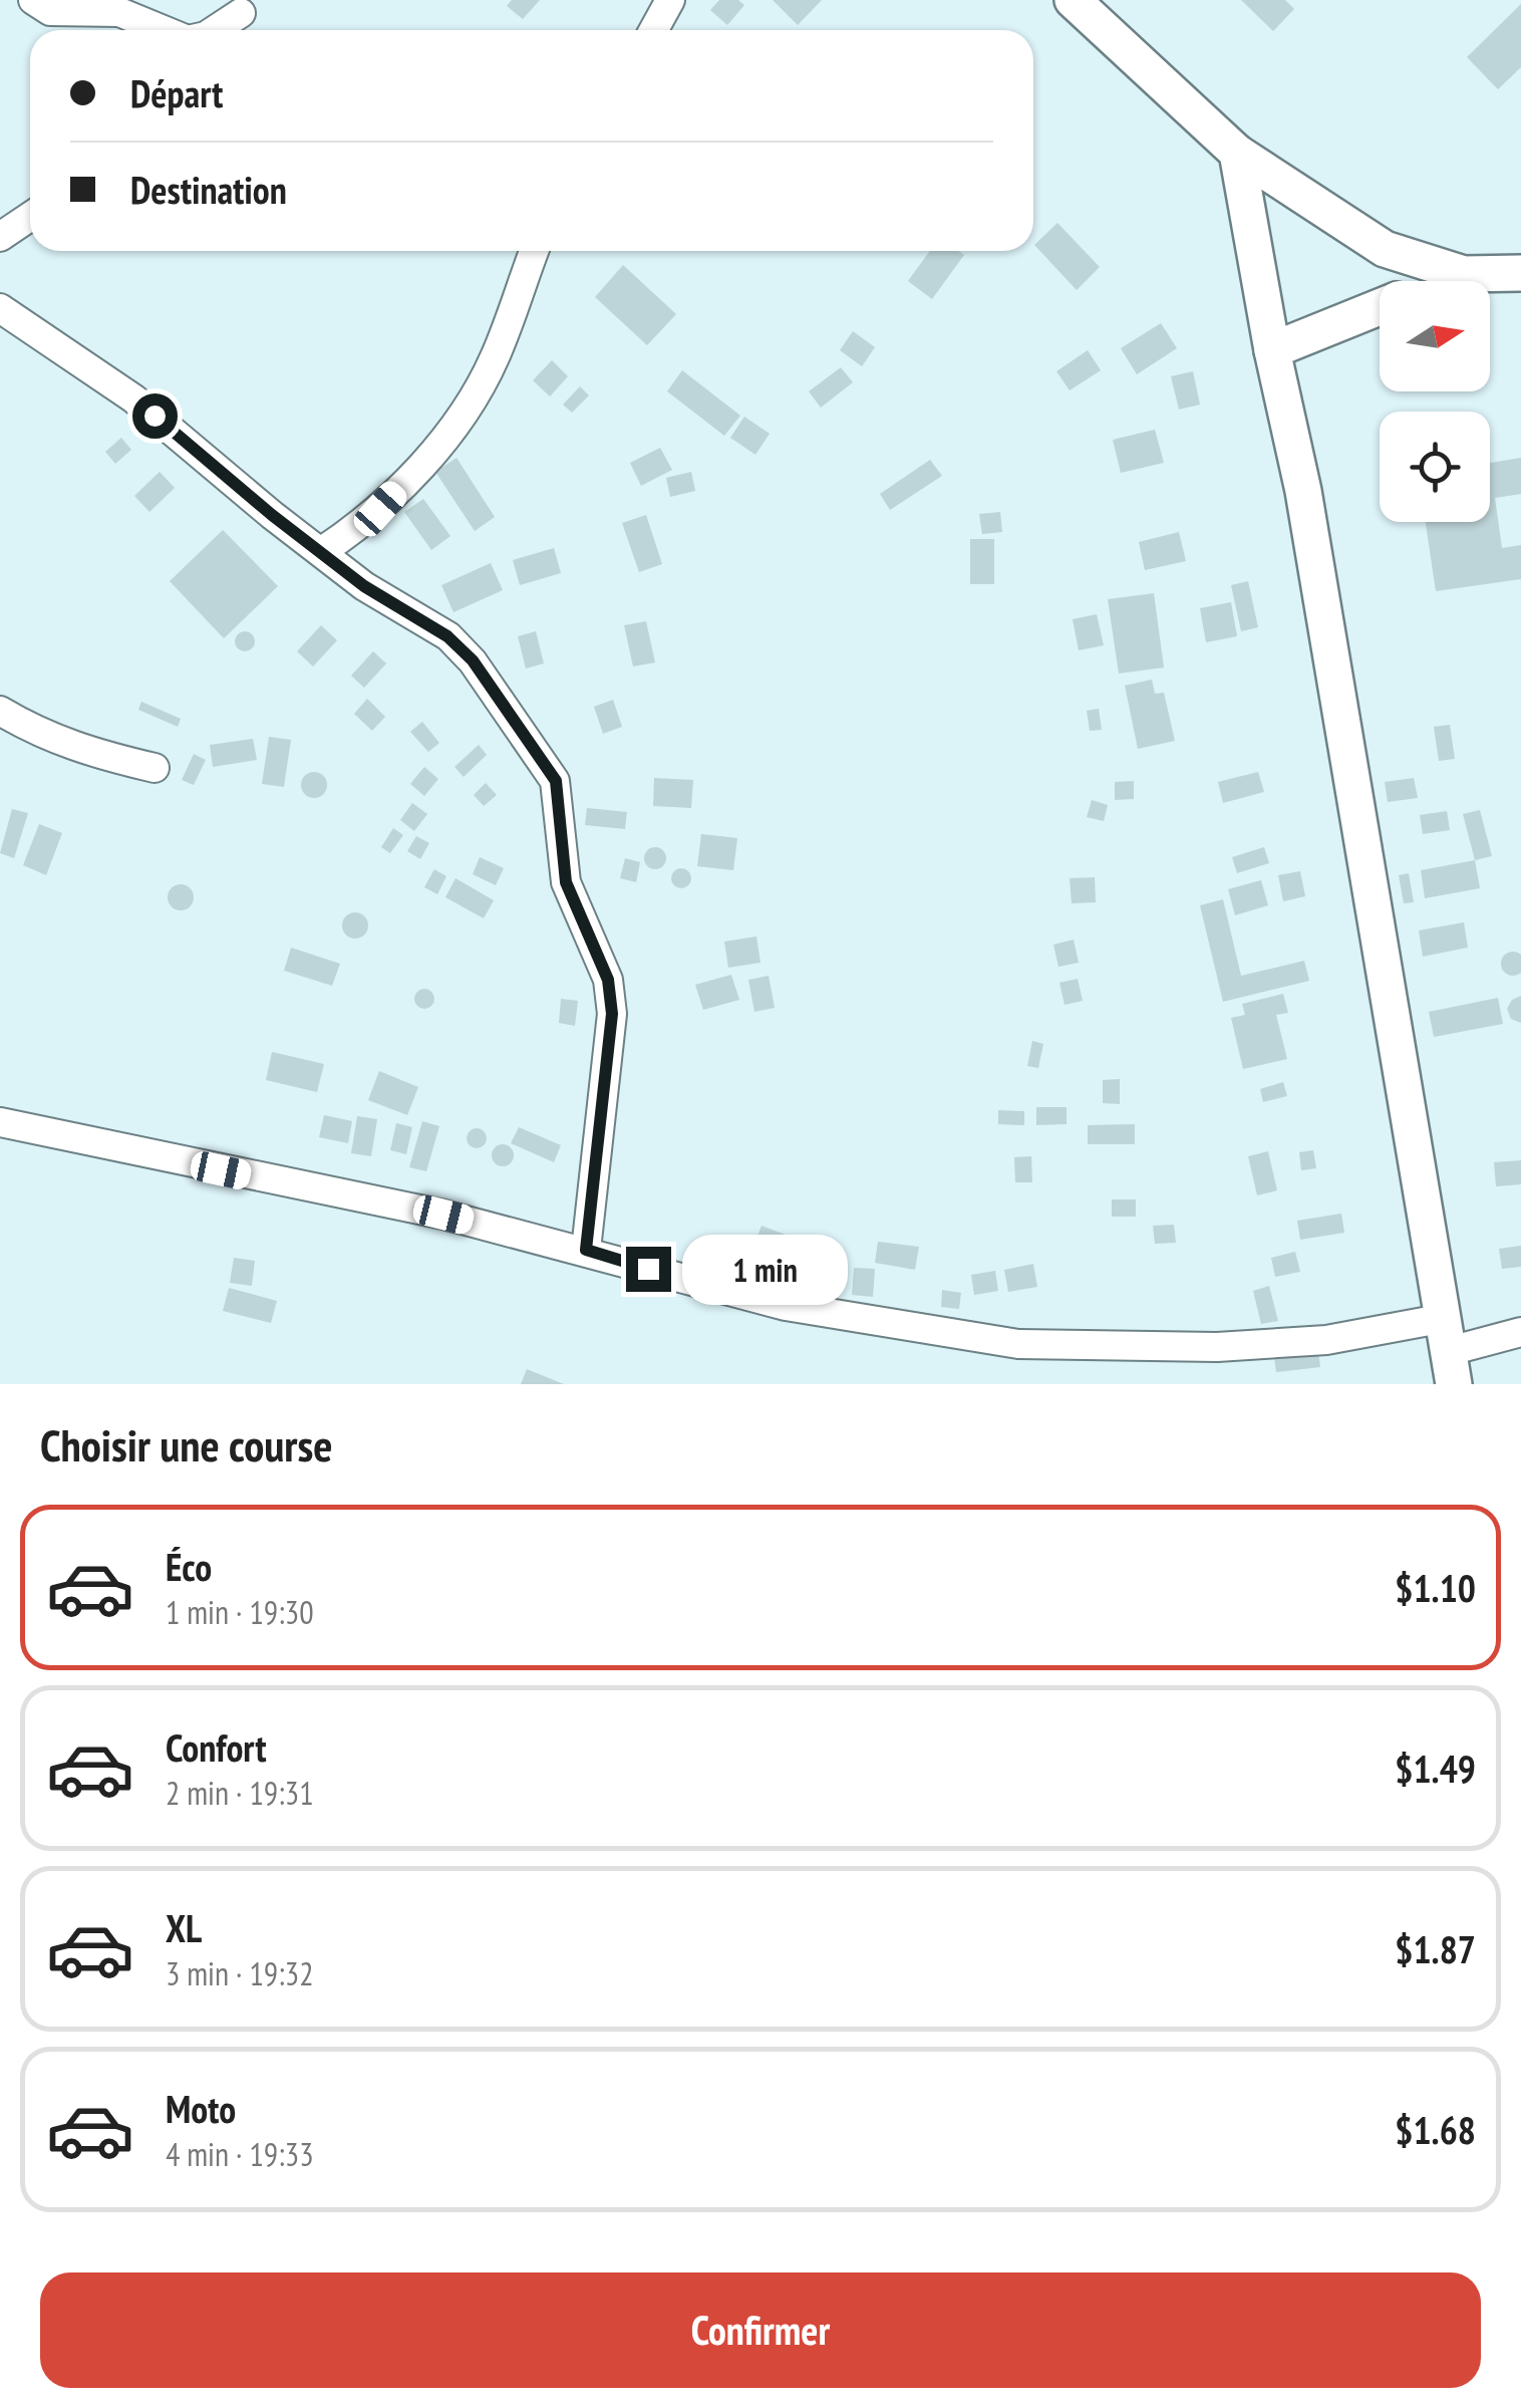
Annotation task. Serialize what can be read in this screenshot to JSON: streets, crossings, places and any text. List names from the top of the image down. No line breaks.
{"north":"right","page":{"banner":["Départ","Destination"],"bubble":"1 min","heading":"Choisir une course","list":[{"name":"Éco","note":"1 min · 19:30","value":"$1.10"},{"name":"Confort","note":"2 min · 19:31","value":"$1.49"},{"name":"XL","note":"3 min · 19:32","value":"$1.87"},{"name":"Moto","note":"4 min · 19:33","value":"$1.68"}],"buttons":"Confirmer"}}
